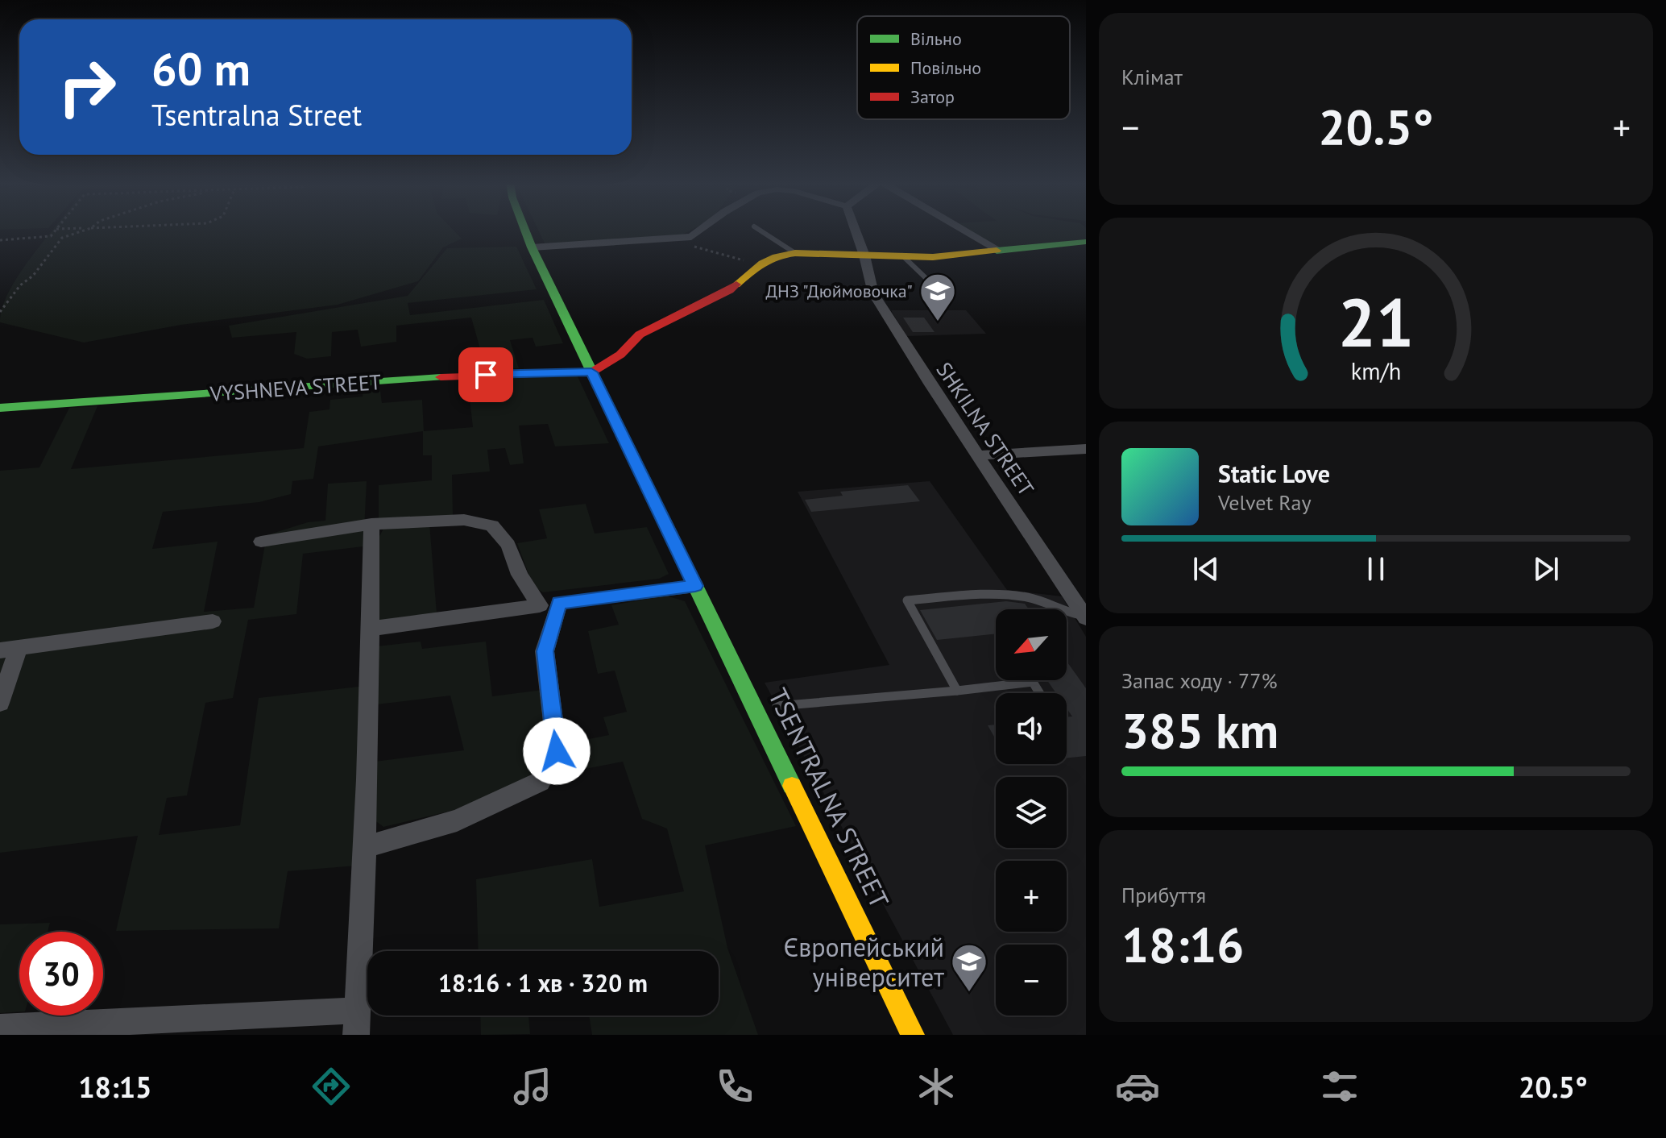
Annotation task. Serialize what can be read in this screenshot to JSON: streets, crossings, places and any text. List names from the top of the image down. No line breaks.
{"streets":{"street":["VYSHNEVA STREET","SHKILNA STREET","TSENTRALNA STREET"]},"crossings":[["VYSHNEVA STREET","TSENTRALNA STREET"]],"places":{"school or university":["ДНЗ \"Дюймовочка\"","Європейський університет"]},"legend":["Вільно","Повільно","Затор"],"north":"bottom left","page":{"tile":["Клімат",["Запас ходу · 77%","385 km"],["Прибуття","18:16"]],"turn":["60 m","Tsentralna Street"],"heat":["−","20.5°","+"],"song":["Static Love","Velvet Ray"],"map_buttons":["+","−"],"limit":"30","trip":"18:16 · 1 хв · 320 m","tabs":["18:15","20.5°"],"gauge":["21","km/h"]}}
